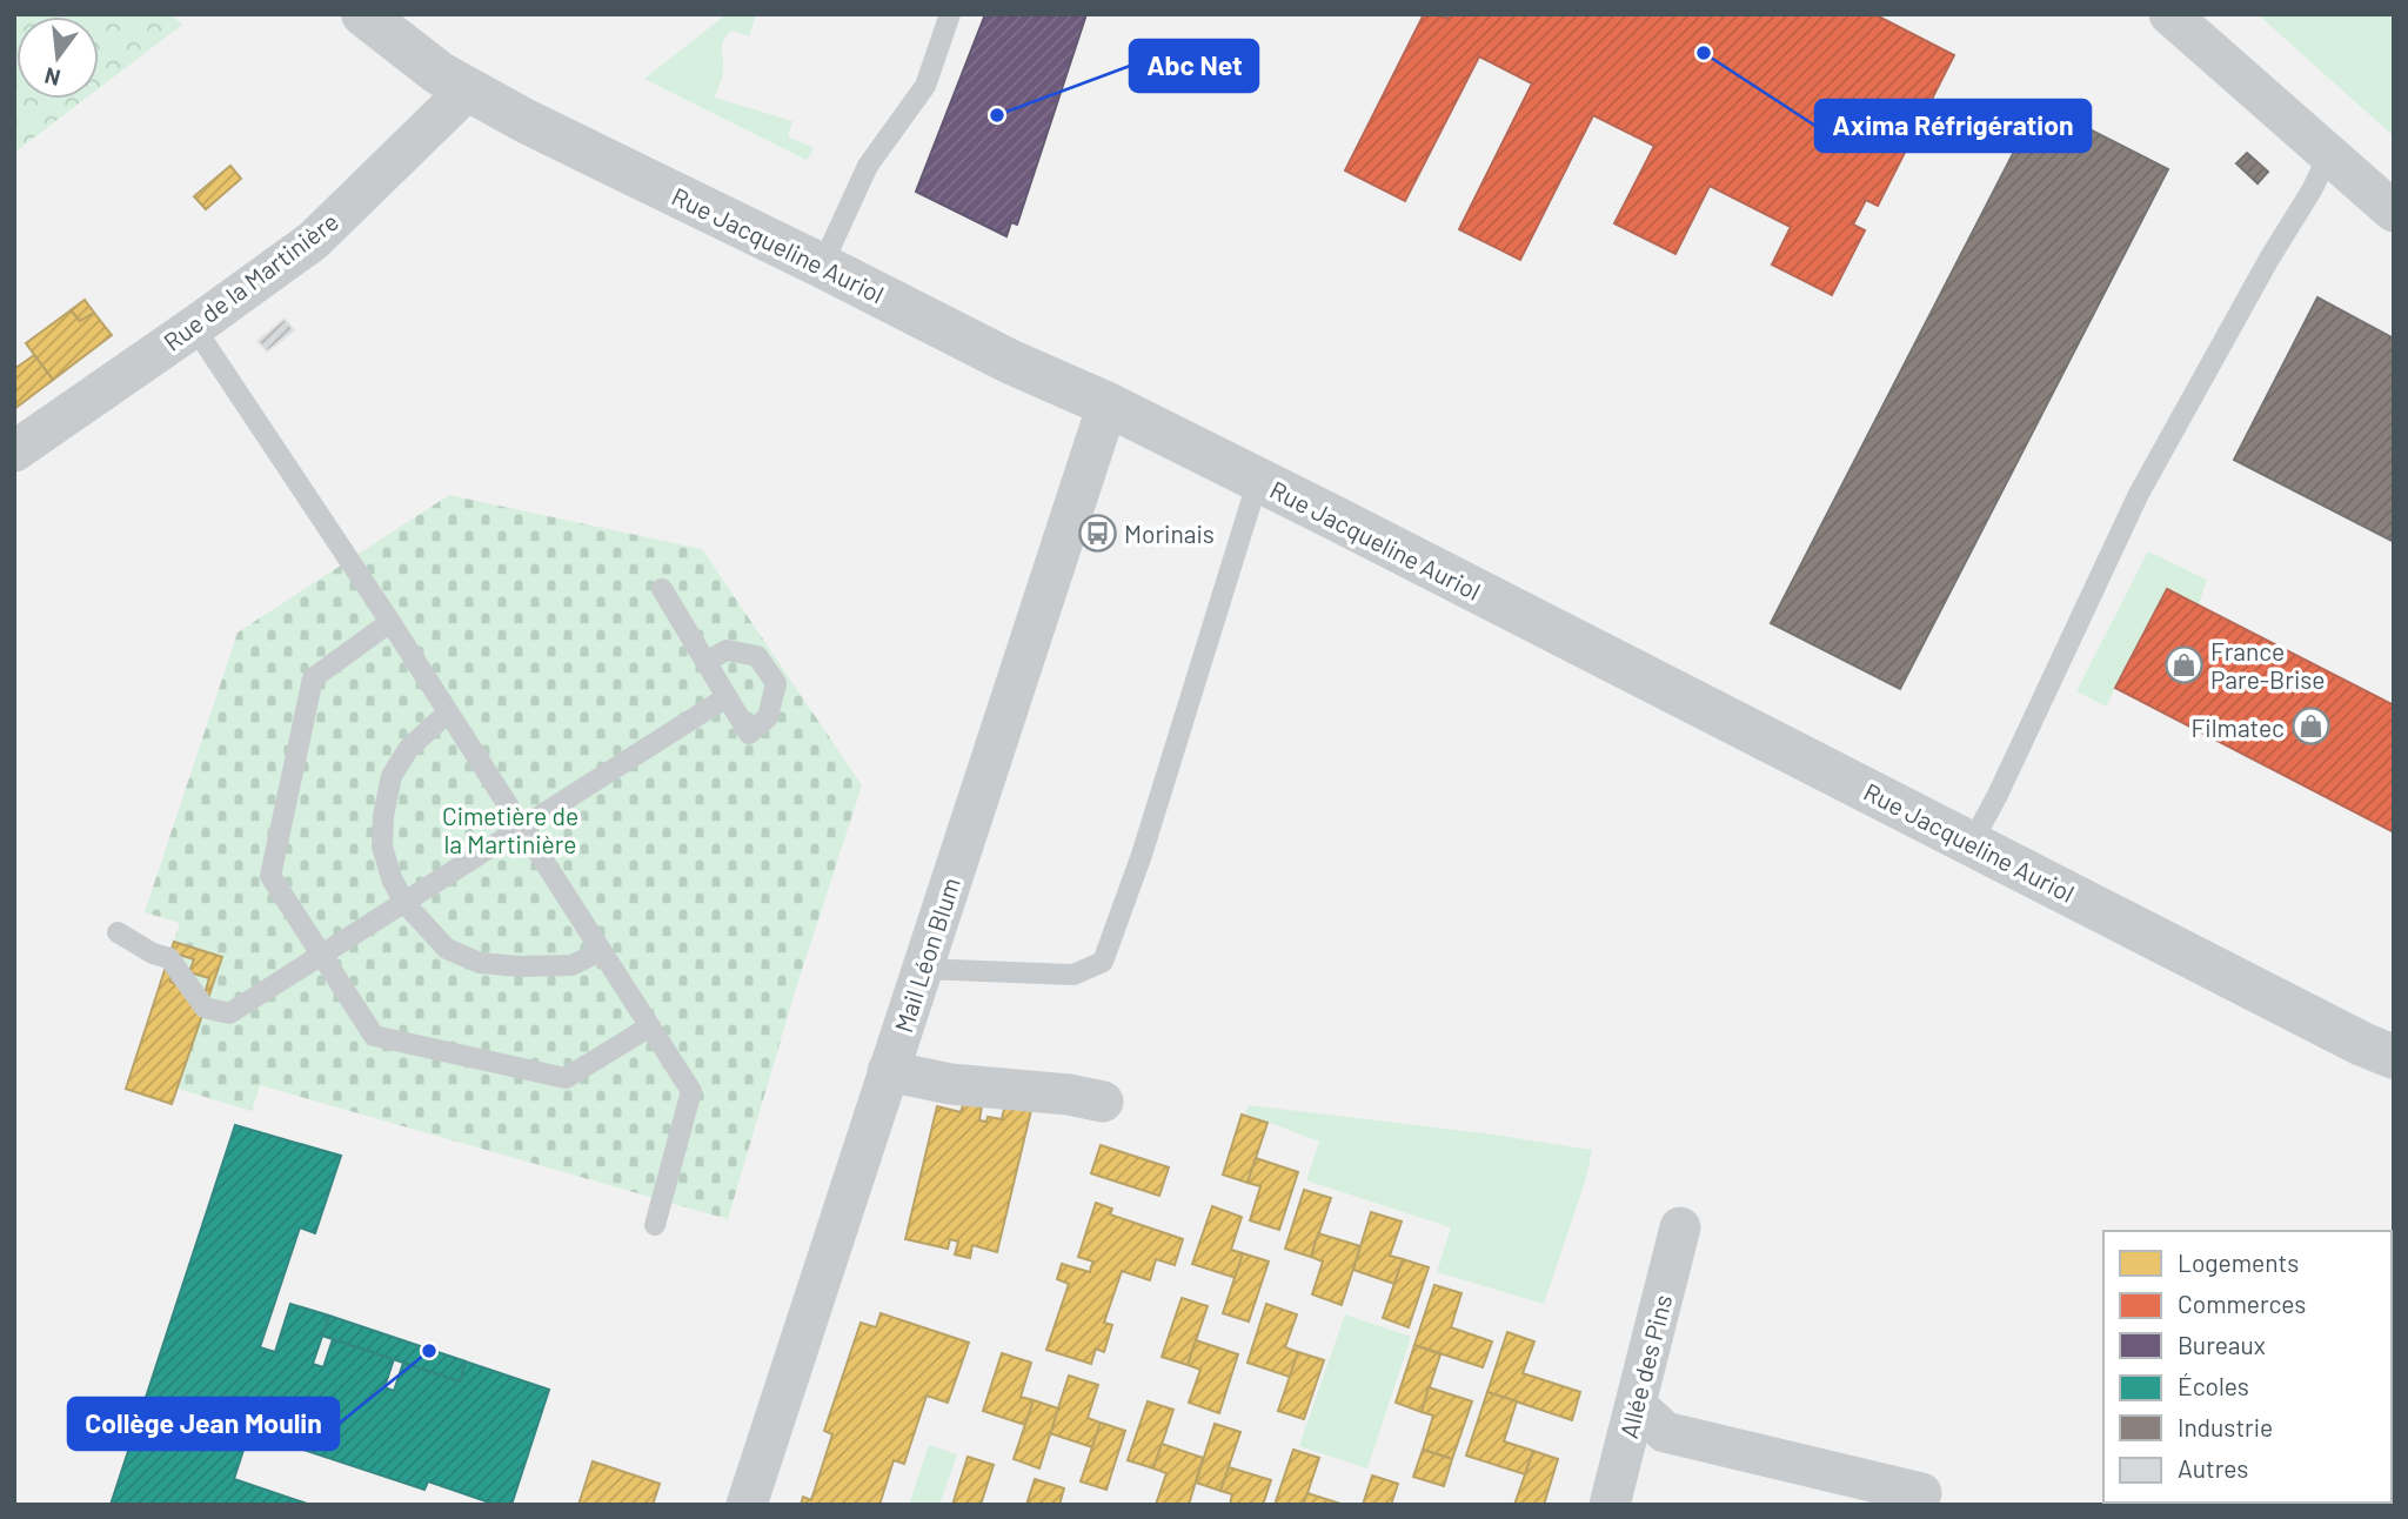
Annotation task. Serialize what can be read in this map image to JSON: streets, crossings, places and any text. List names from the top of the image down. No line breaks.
{"streets":{"street":["Rue Jacqueline Auriol","Rue de la Martinière","Mail Léon Blum","Allée des Pins"]},"crossings":[["Rue Jacqueline Auriol","Rue de la Martinière"],["Rue Jacqueline Auriol","Mail Léon Blum"]],"parks":["Cimetière de la Martinière"],"places":{"other":["Axima Réfrigération","Abc Net","Collège Jean Moulin"],"bus stop":["Morinais"],"shop":["France Pare-Brise","Filmatec"]},"legend":["Logements","Commerces","Bureaux","Écoles","Industrie","Autres"],"north":"bottom"}
